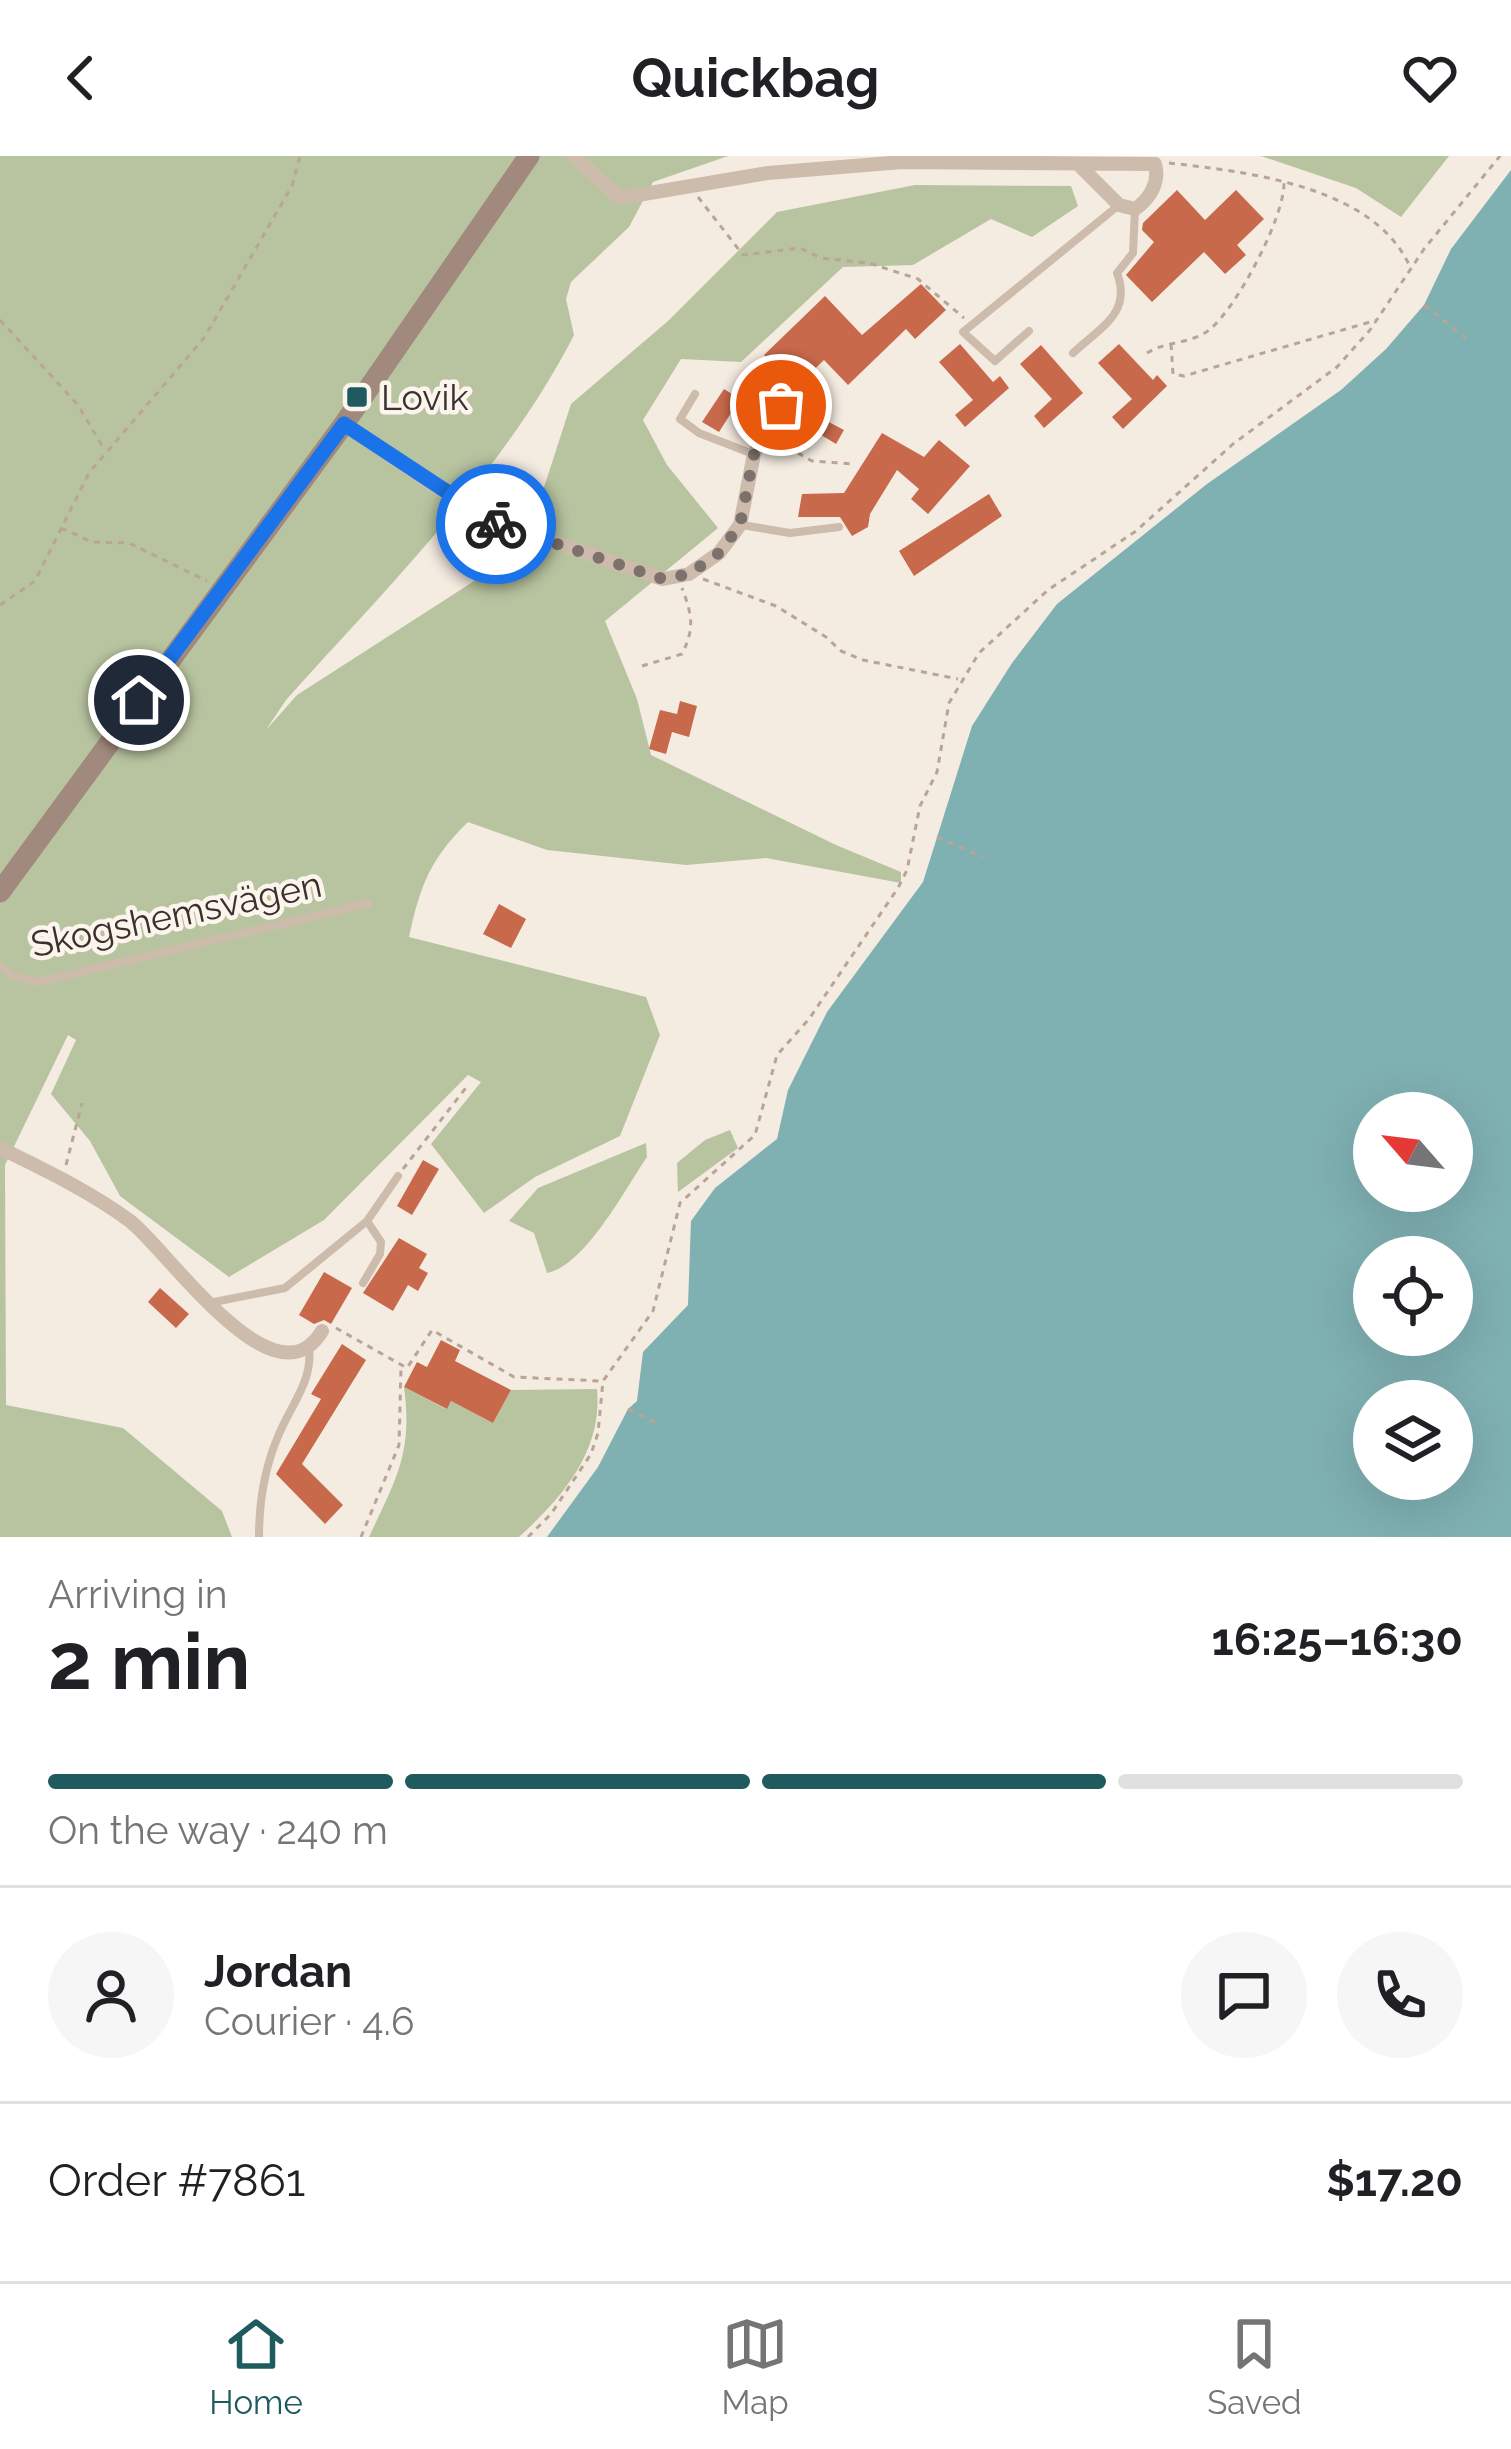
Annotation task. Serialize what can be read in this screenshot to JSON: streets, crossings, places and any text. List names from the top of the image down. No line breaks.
{"streets":{"lane":["Skogshemsvägen"]},"places":{"transit":["Lovik"]},"north":"top left","page":{"header":"Quickbag","heading":["2 min","Arriving in","16:25–16:30"],"panel":["Jordan","Courier · 4.6","Order #7861","$17.20"],"bar":"On the way · 240 m","tabs":["Home","Map","Saved"]}}
